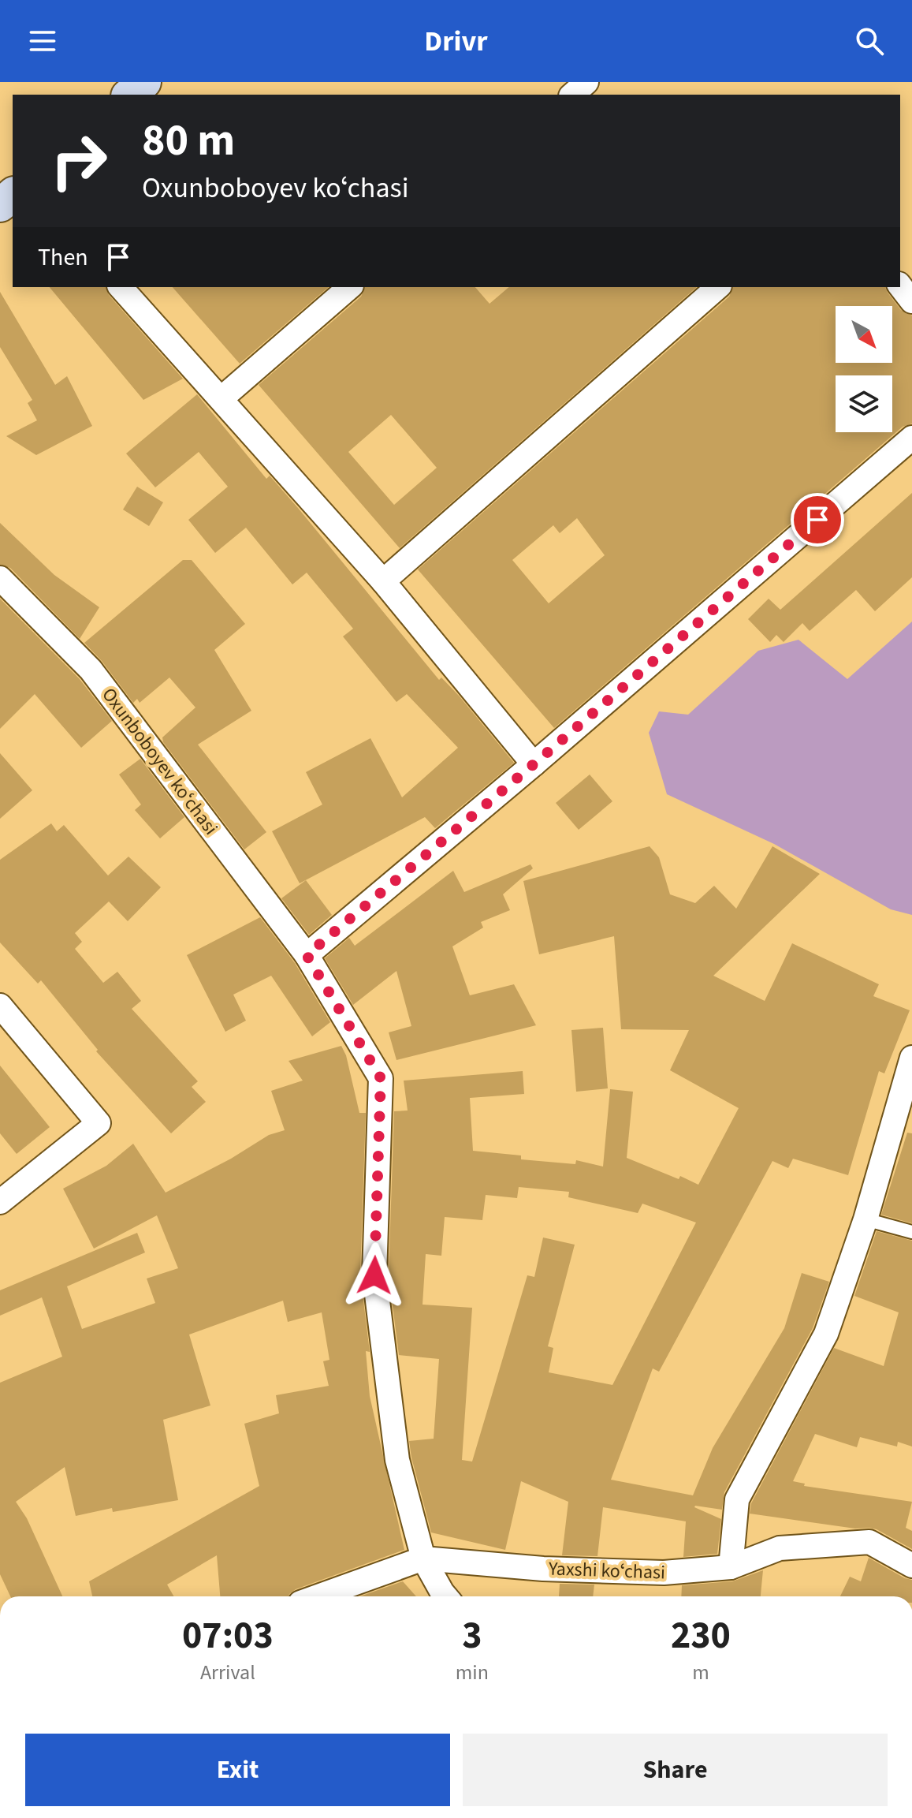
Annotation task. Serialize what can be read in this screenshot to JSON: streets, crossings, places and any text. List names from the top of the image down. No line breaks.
{"streets":{"street":["Oxunboboyev koʻchasi","Yaxshi koʻchasi"]},"crossings":[["Oxunboboyev koʻchasi","Yaxshi koʻchasi"]],"north":"bottom right","page":{"header":"Drivr","turn":["80 m","Oxunboboyev koʻchasi"],"then":"Then","eta":["07:03","Arrival","3","min","230","m"],"buttons":["Exit","Share"]}}
